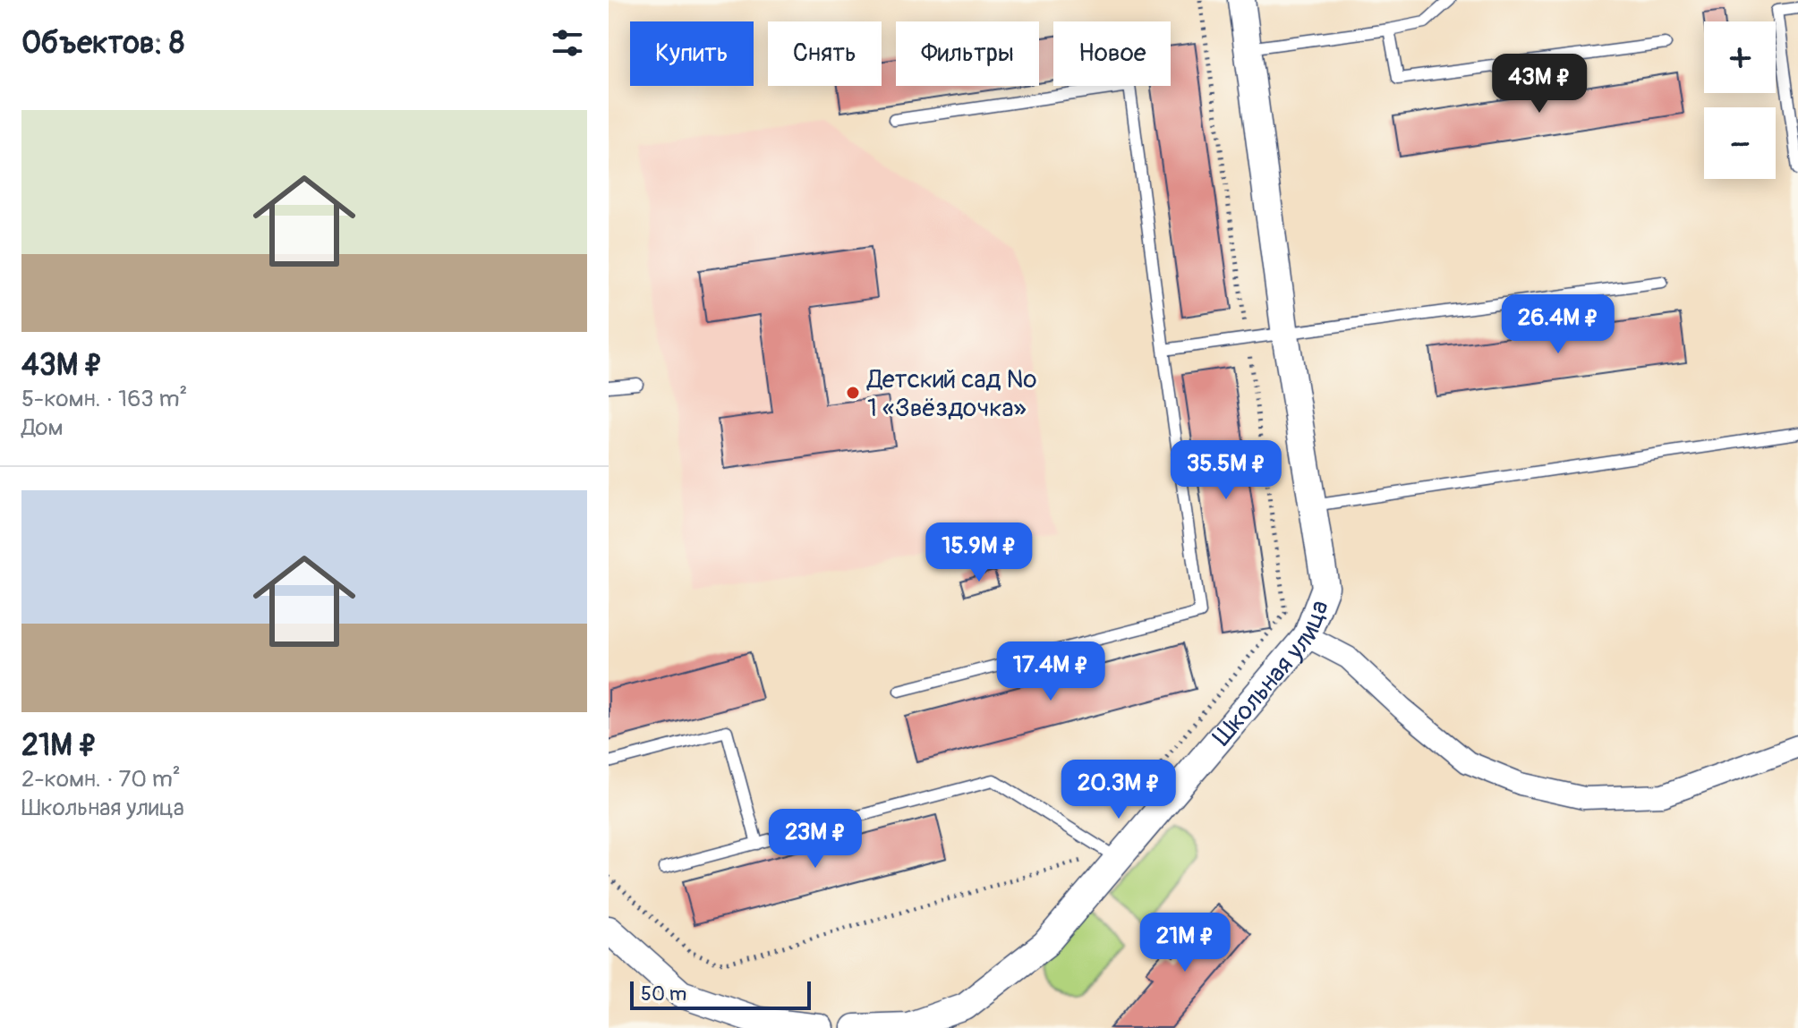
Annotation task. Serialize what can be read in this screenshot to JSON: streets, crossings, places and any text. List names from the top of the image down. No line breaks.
{"streets":{"street":["Школьная улица"]},"places":["Детский сад № 1 «Звёздочка»"],"scale_bar":"50 m","page":{"heading":"Объектов: 8","map_buttons":["+","−"],"chip":["Купить","Снять","Фильтры","Новое"],"price":["43M ₽","26.4M ₽","35.5M ₽","15.9M ₽","17.4M ₽","20.3M ₽","23M ₽","21M ₽"],"list":[{"name":"43M ₽","note":"5-комн. · 163 m² · Дом"},{"name":"21M ₽","note":"2-комн. · 70 m² · Школьная улица"}],"scale":"50 m"}}
